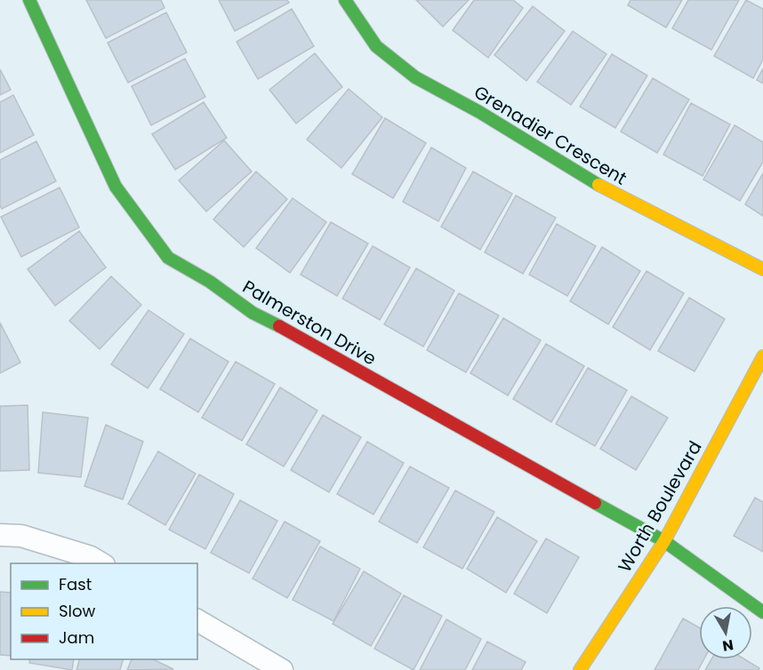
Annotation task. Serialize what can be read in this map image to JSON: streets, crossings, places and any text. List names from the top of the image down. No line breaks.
{"streets":{"street":["Grenadier Crescent","Palmerston Drive","Worth Boulevard"]},"crossings":[["Palmerston Drive","Worth Boulevard"]],"legend":["Fast","Slow","Jam"],"north":"bottom"}
